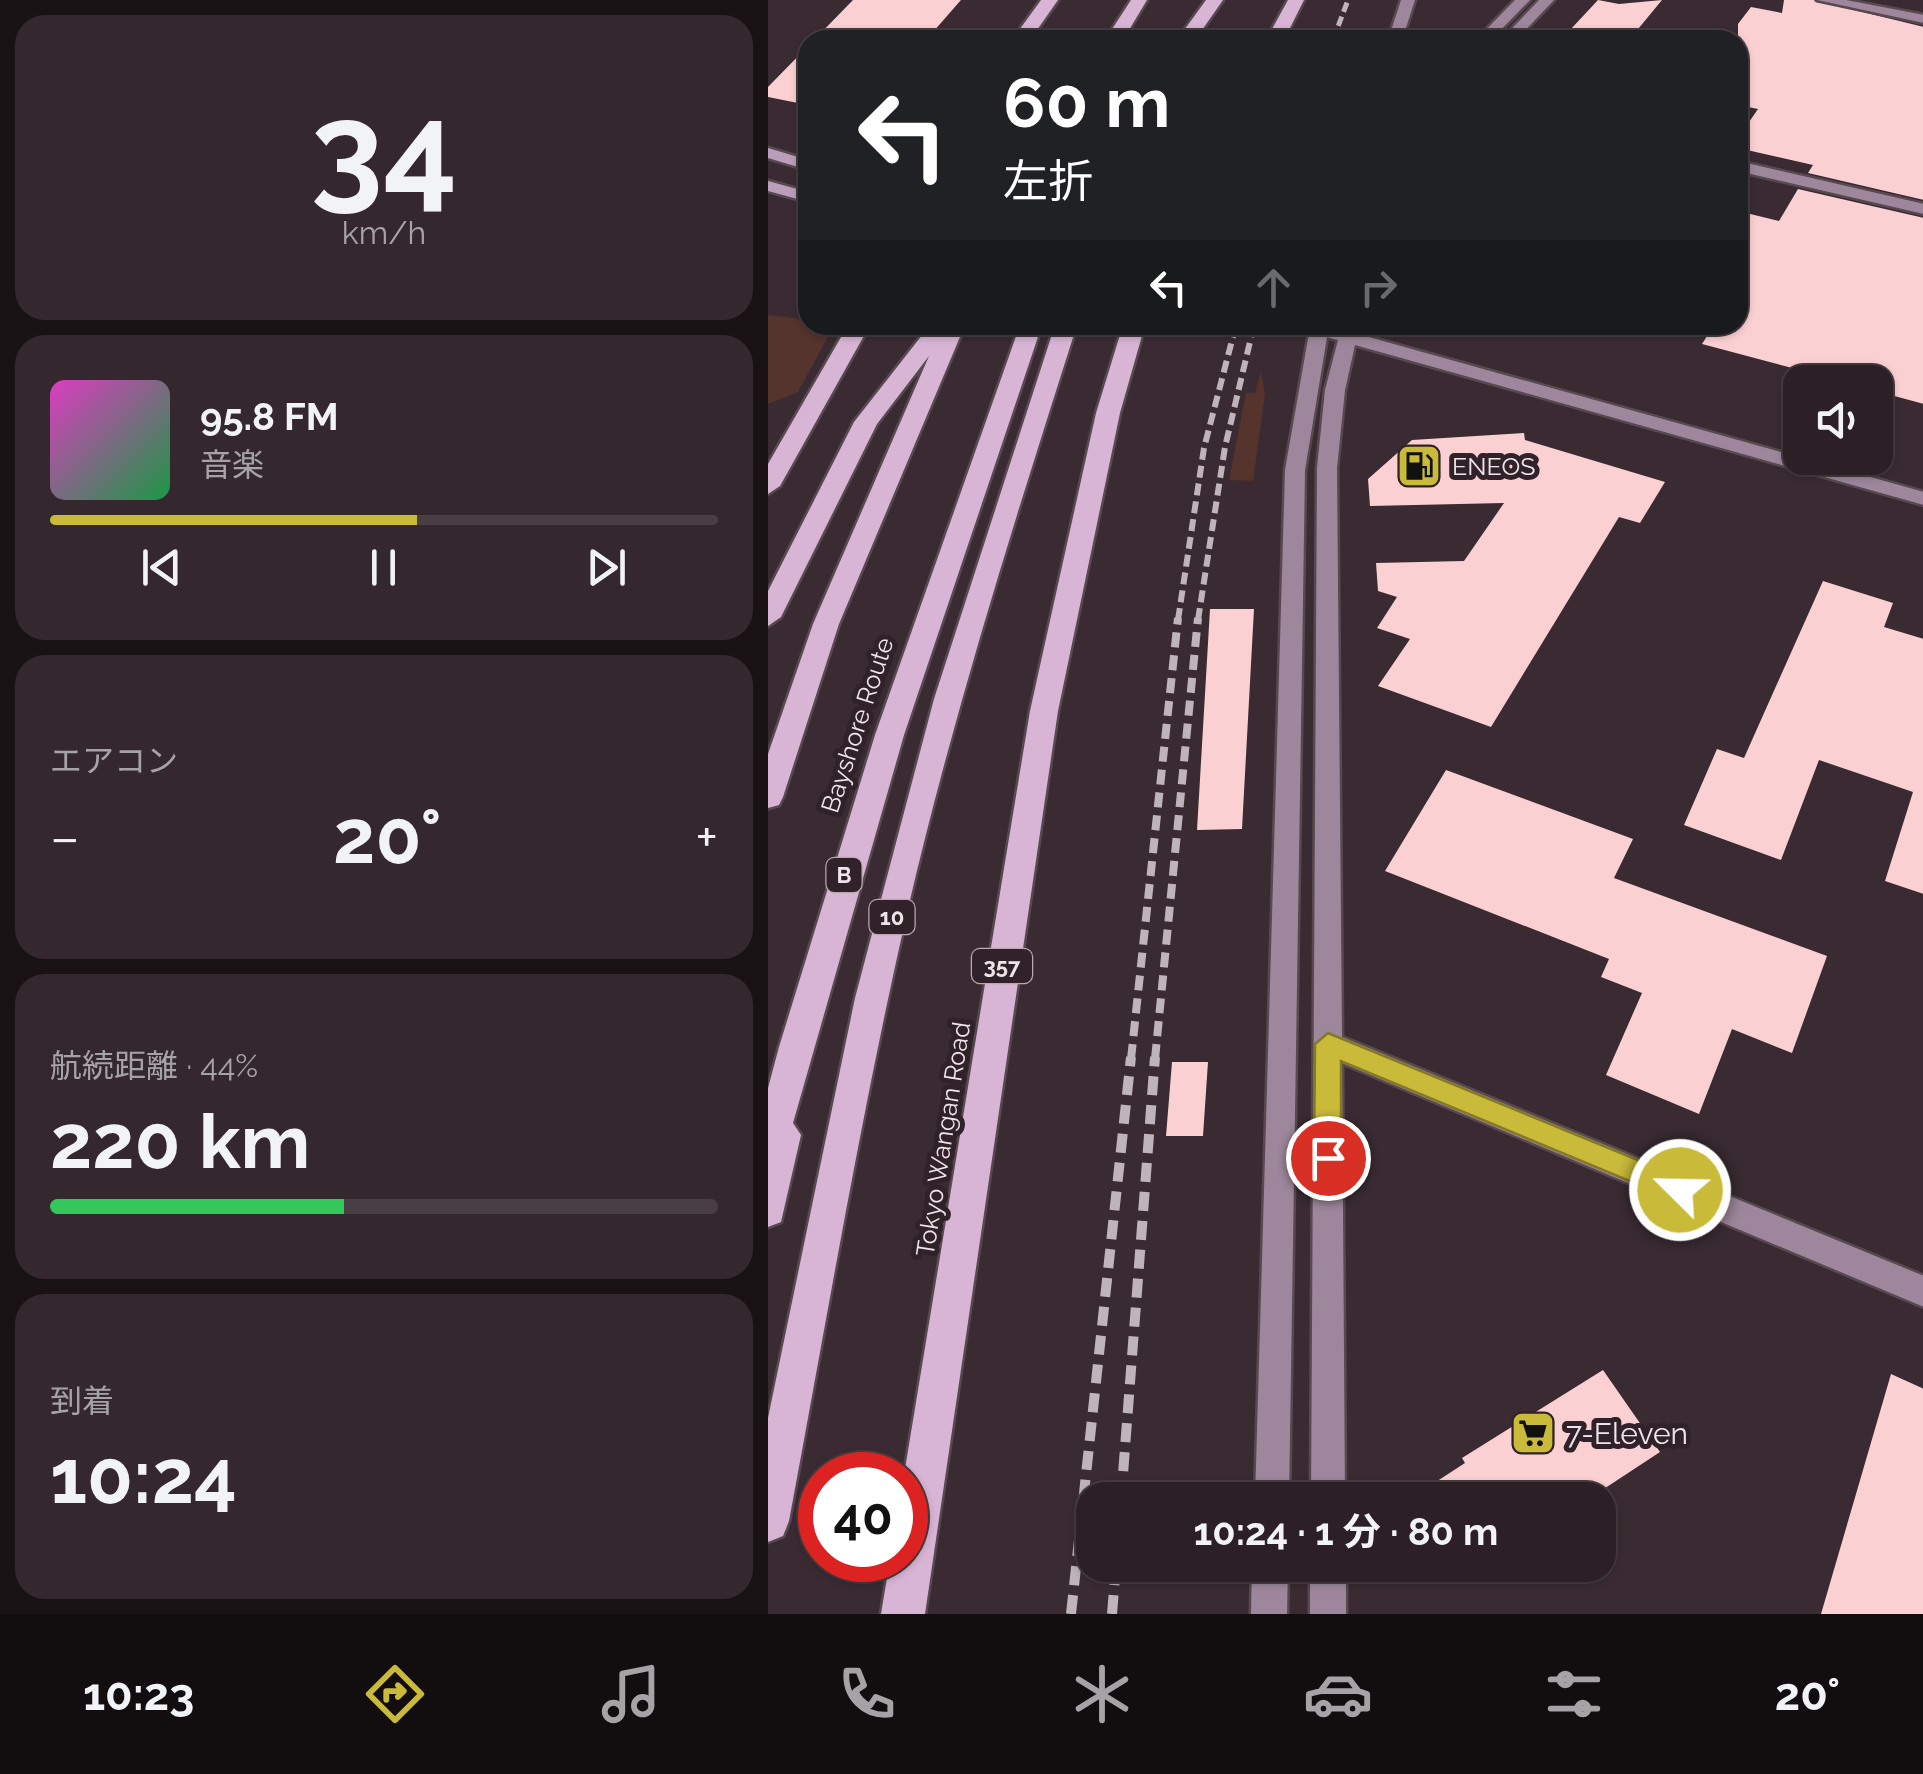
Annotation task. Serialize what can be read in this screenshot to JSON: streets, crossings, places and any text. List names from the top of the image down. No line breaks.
{"streets":{"highway":["Bayshore Route","B","10","357","Tokyo Wangan Road"]},"places":{"fuel station":["ENEOS"],"supermarket":["7-Eleven"]},"page":{"tile":[["34","km/h"],"エアコン",["航続距離 · 44%","220 km"],["到着","10:24"]],"turn":["60 m","左折"],"song":["95.8 FM","音楽"],"heat":["−","20°","+"],"limit":"40","trip":"10:24 · 1 分 · 80 m","tabs":["10:23","20°"]}}
